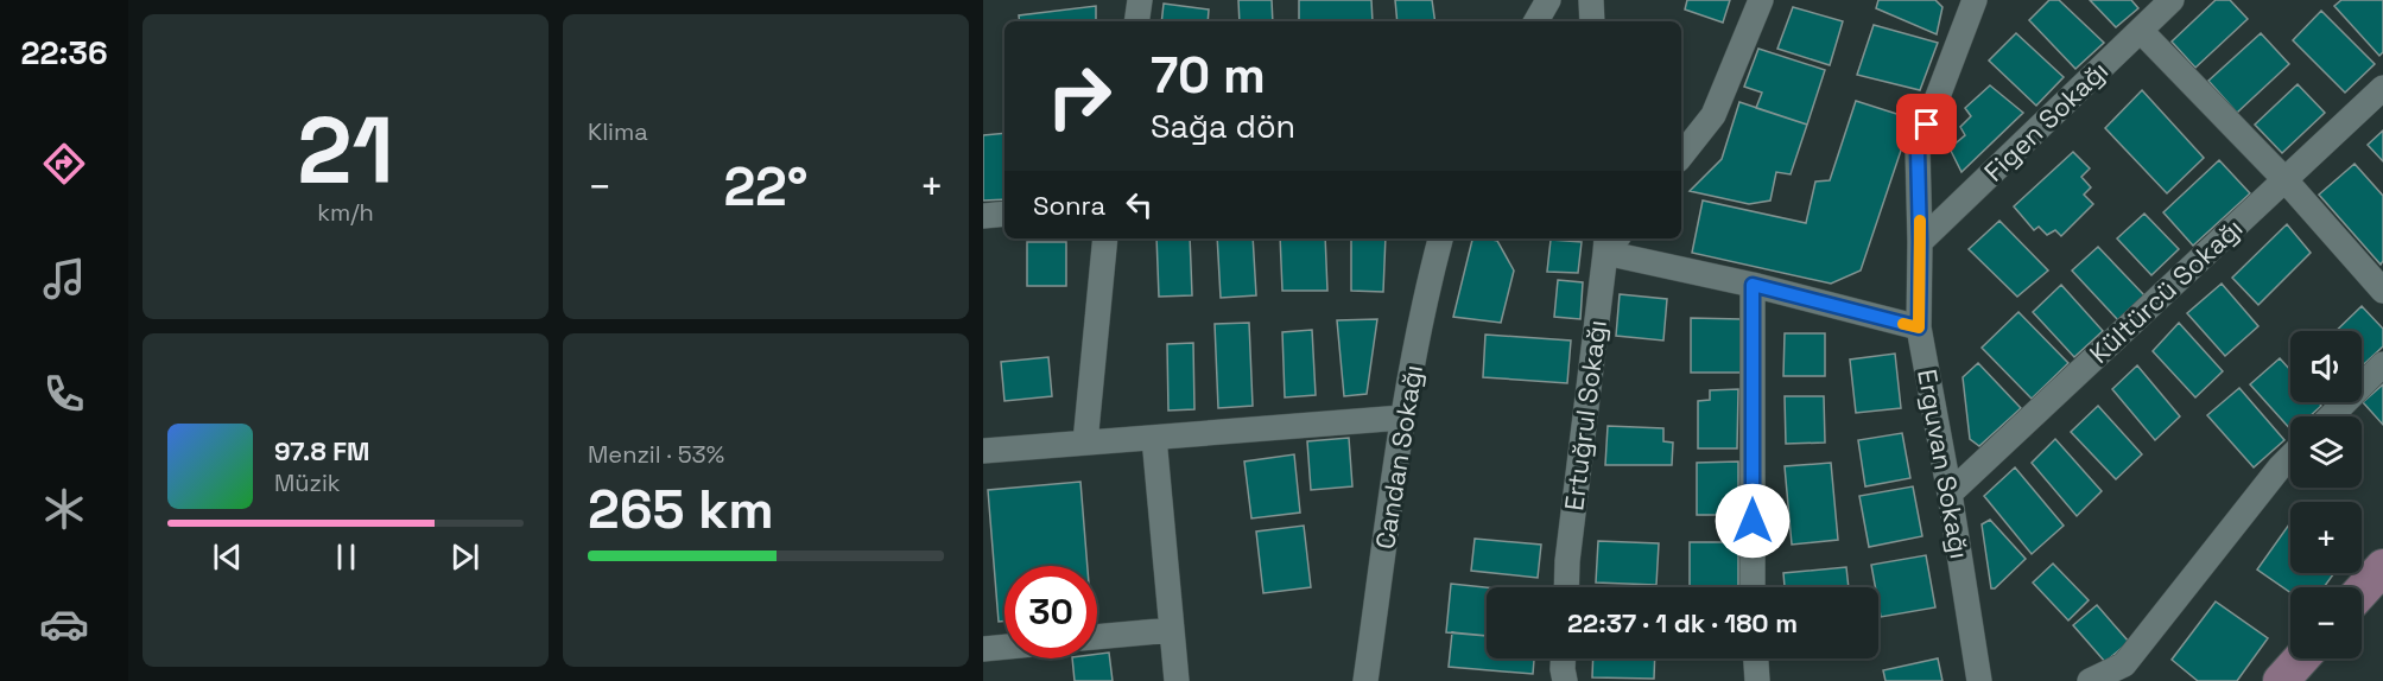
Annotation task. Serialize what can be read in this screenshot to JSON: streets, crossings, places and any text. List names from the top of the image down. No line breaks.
{"streets":{"street":["Figen Sokağı","Kültürcü Sokağı","Ertuğrul Sokağı","Candan Sokağı","Erguvan Sokağı"]},"crossings":[["Figen Sokağı","Erguvan Sokağı"],["Kültürcü Sokağı","Erguvan Sokağı"]],"page":{"tabs":"22:36","tile":[["21","km/h"],"Klima",["Menzil · 53%","265 km"]],"turn":["70 m","Sağa dön"],"heat":["−","22°","+"],"then":"Sonra","map_buttons":["+","−"],"song":["97.8 FM","Müzik"],"limit":"30","trip":"22:37 · 1 dk · 180 m"}}
